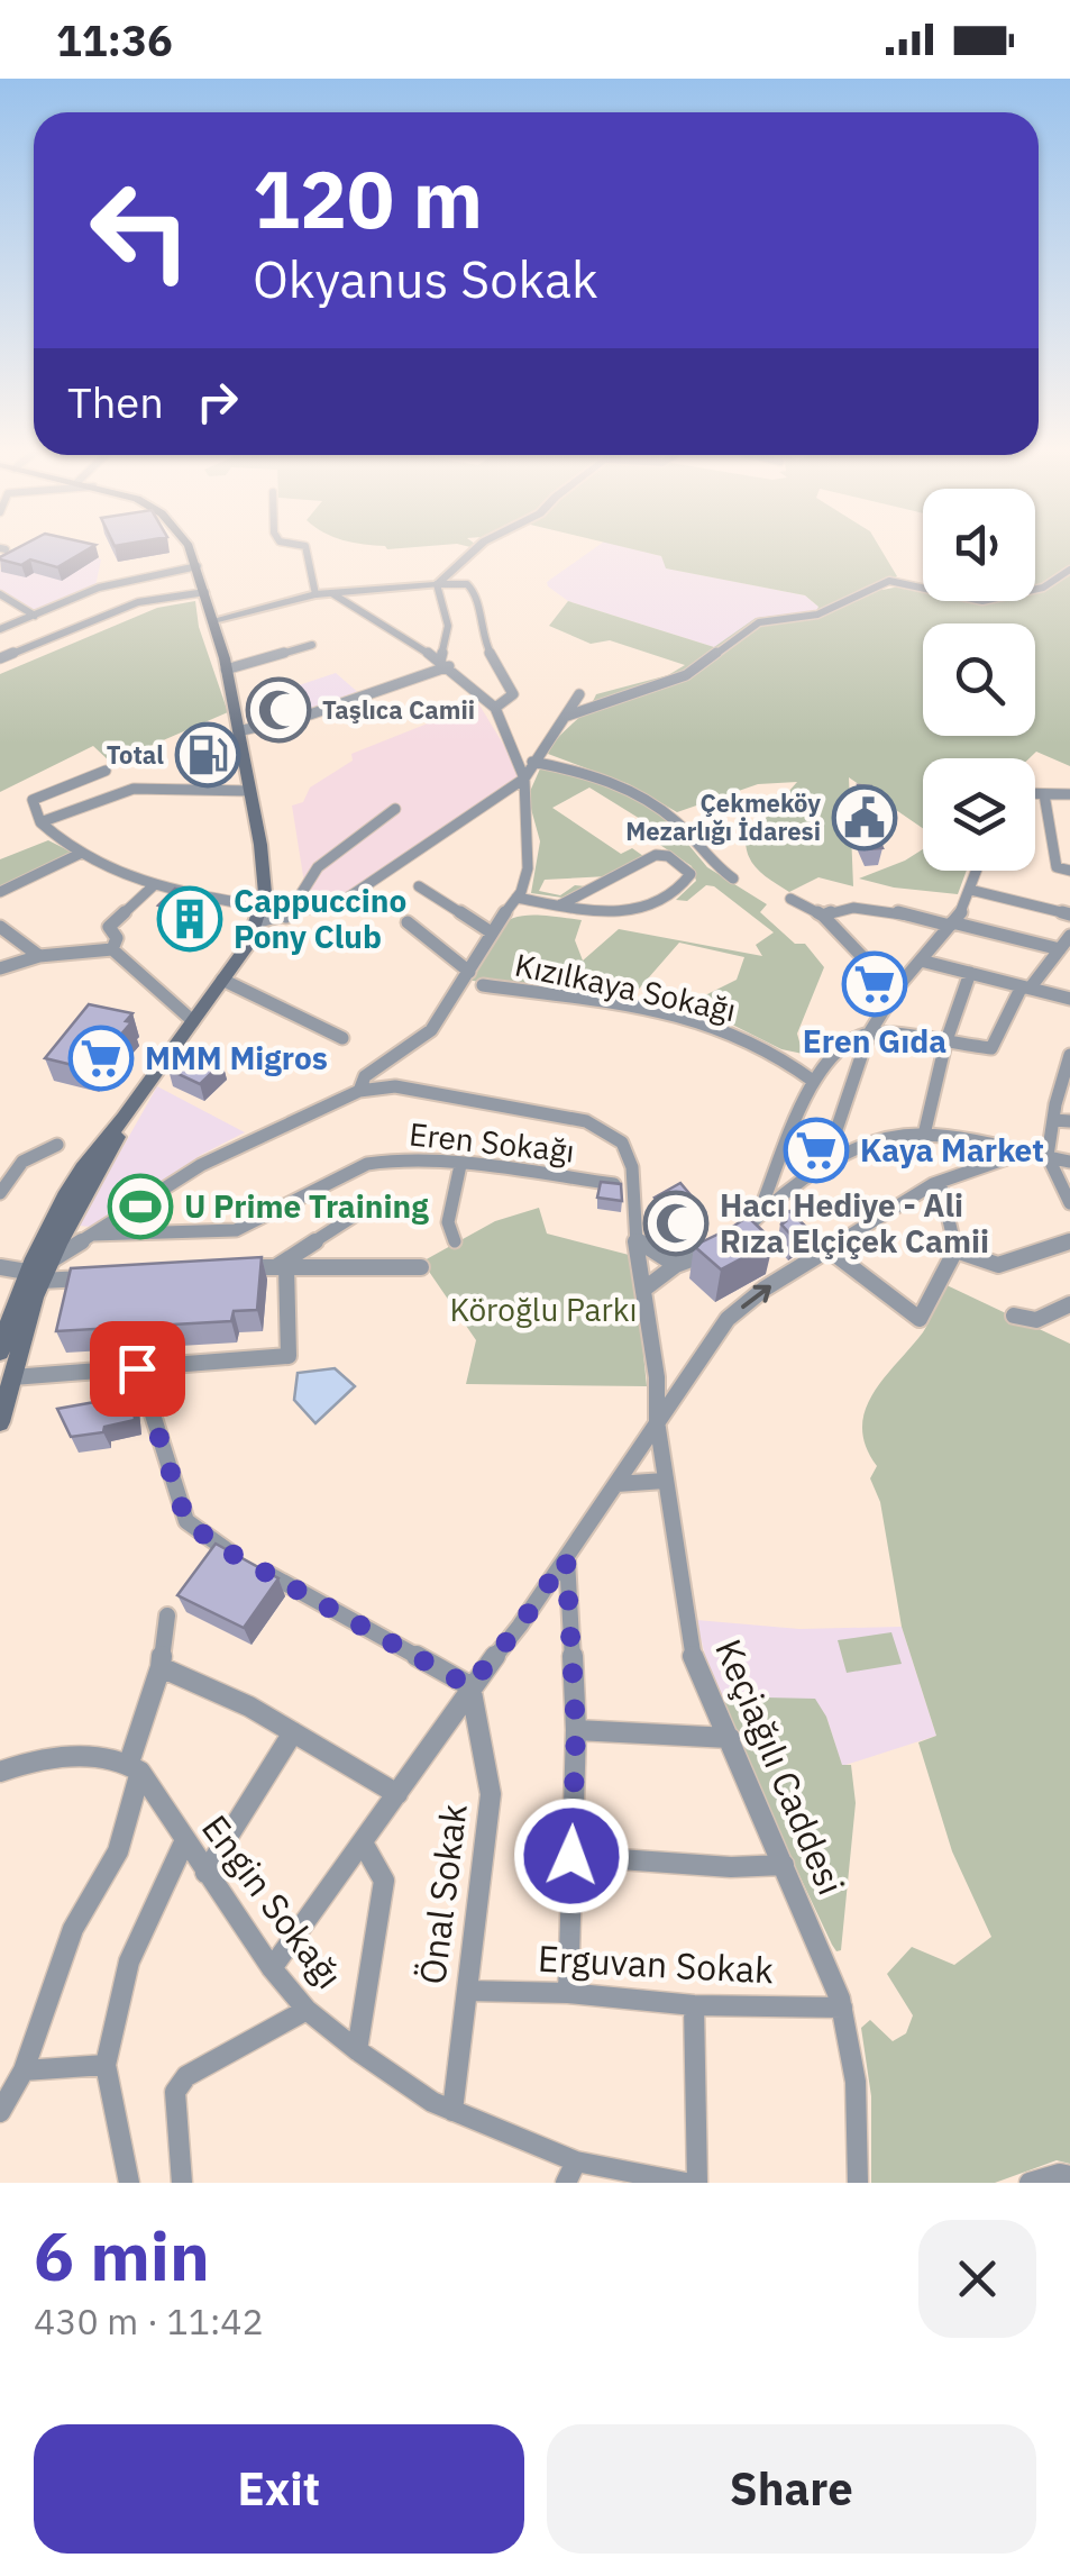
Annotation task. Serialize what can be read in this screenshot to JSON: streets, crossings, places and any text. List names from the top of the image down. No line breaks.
{"streets":{"street":["Kızılkaya Sokağı","Eren Sokağı","Keçiağılı Caddesi","Önal Sokak","Engin Sokağı","Erguvan Sokak"]},"crossings":[["Eren Sokağı","Keçiağılı Caddesi"],["Keçiağılı Caddesi","Erguvan Sokak"],["Önal Sokak","Engin Sokağı"],["Önal Sokak","Erguvan Sokak"]],"parks":["Köroğlu Parkı"],"places":{"mosque":["Taşlıca Camii","Hacı Hediye - Ali Rıza Elçiçek Camii"],"fuel station":["Total"],"public building":["Çekmeköy Mezarlığı İdaresi"],"building":["Cappuccino Pony Club"],"supermarket":["Eren Gıda","MMM Migros","Kaya Market"],"sports":["U Prime Training"]},"page":{"status":"11:36","turn":["120 m","Okyanus Sokak"],"then":"Then","heading":["6 min","430 m · 11:42"],"buttons":["Exit","Share"]}}
